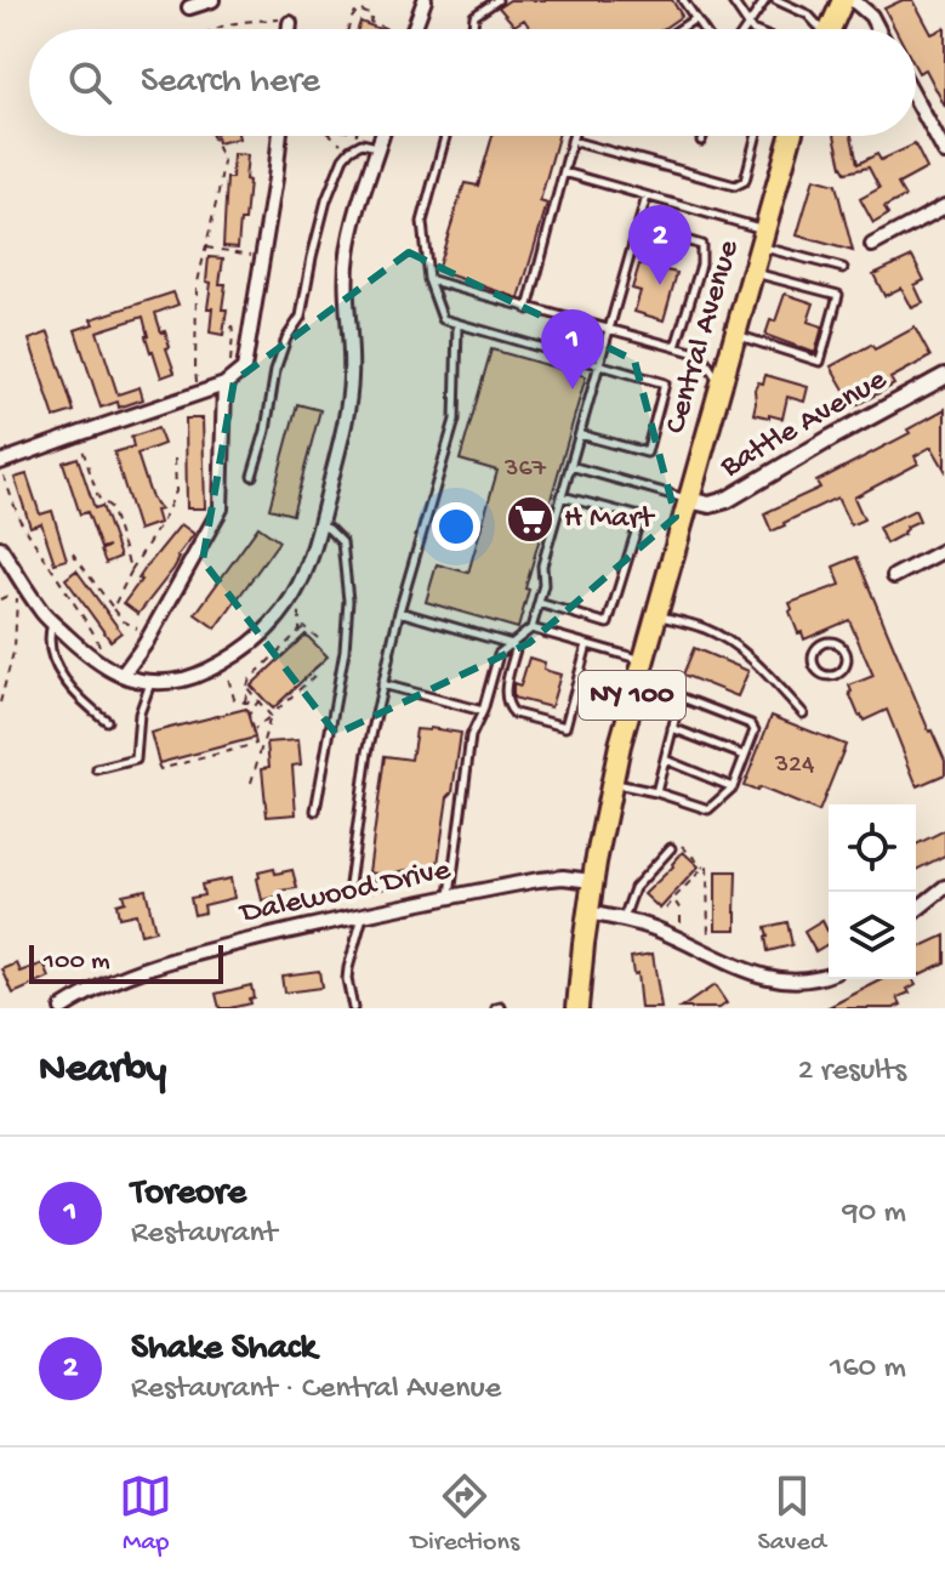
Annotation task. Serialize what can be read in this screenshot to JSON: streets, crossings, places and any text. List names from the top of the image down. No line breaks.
{"streets":{"main road":["Central Avenue","NY 100"],"street":["Battle Avenue","Dalewood Drive"]},"crossings":[["Central Avenue","Battle Avenue"],["Central Avenue","NY 100"],["NY 100","Dalewood Drive"]],"places":{"supermarket":["H Mart"]},"house_numbers":["367","324"],"scale_bar":"100 m","page":{"search":"Search here","pins":["2","1"],"scale":"100 m","heading":["Nearby","2 results"],"list":[{"mark":"1","name":"Toreore","note":"Restaurant","value":"90 m"},{"mark":"2","name":"Shake Shack","note":"Restaurant · Central Avenue","value":"160 m"}],"nav":["Map","Directions","Saved"]}}
